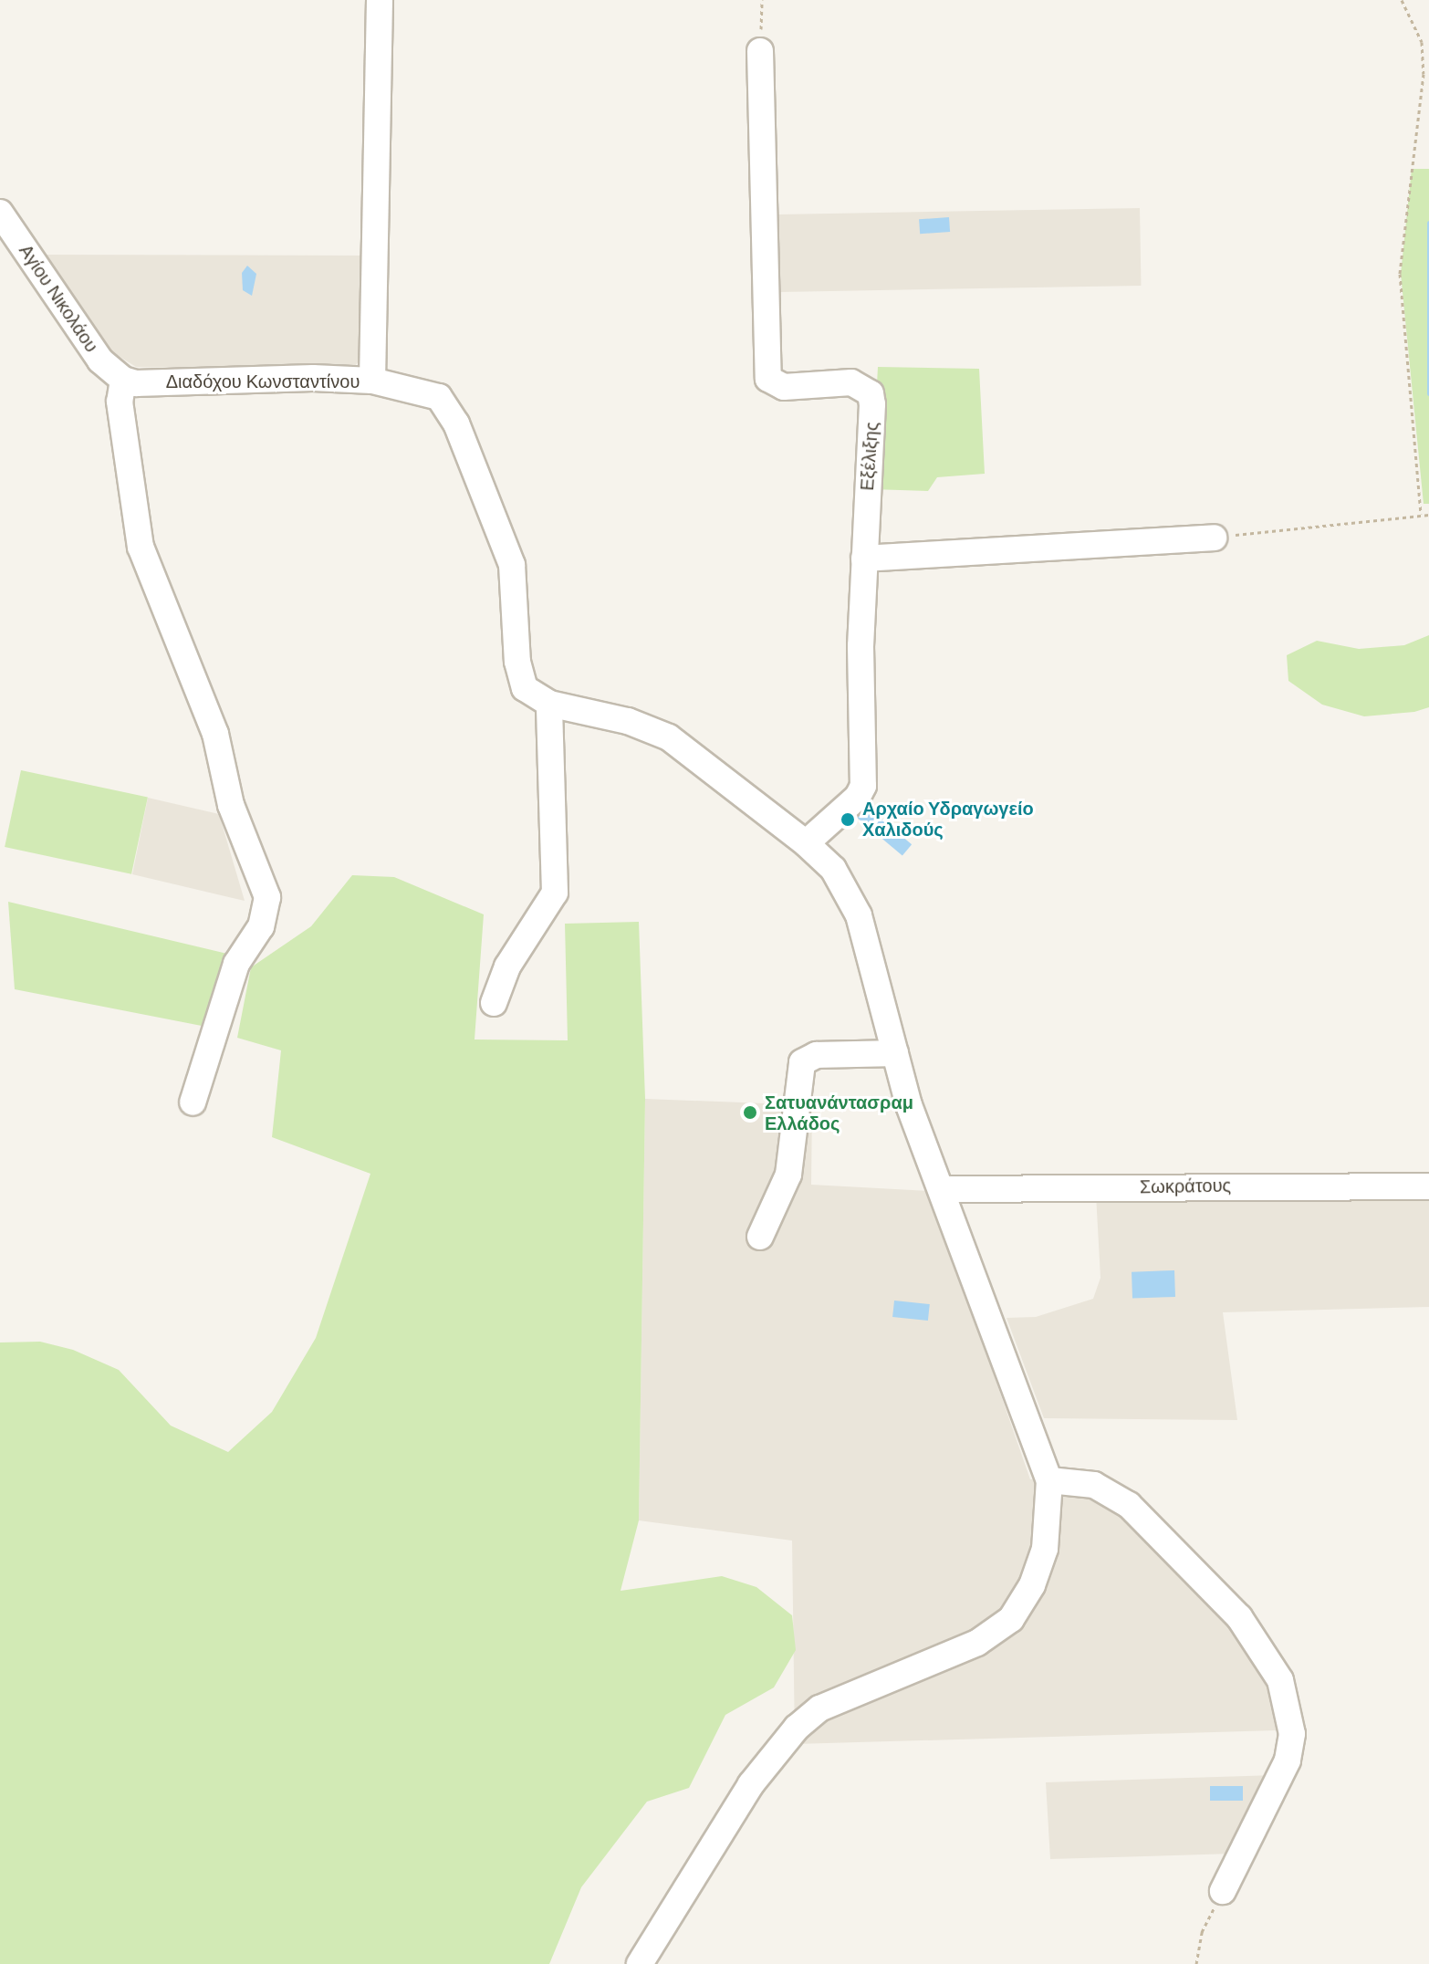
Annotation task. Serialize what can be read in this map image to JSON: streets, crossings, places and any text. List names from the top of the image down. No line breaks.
{"streets":{"street":["Αγίου Νικολάου","Διαδόχου Κωνσταντίνου","Εξέλιξης","Σωκράτους"]},"crossings":[["Αγίου Νικολάου","Διαδόχου Κωνσταντίνου"],["Διαδόχου Κωνσταντίνου","Εξέλιξης"],["Διαδόχου Κωνσταντίνου","Σωκράτους"]],"places":["Αρχαίο Υδραγωγείο Χαλιδούς","Σατυανάντασραμ Ελλάδος"]}
